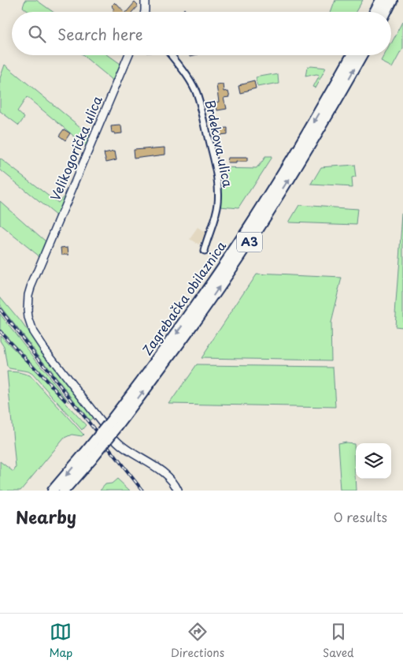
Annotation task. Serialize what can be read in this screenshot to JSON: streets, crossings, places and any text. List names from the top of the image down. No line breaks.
{"streets":{"highway":["A3","Zagrebačka obilaznica"],"street":["Brdekova ulica","Velikogorička ulica"]},"page":{"search":"Search here","heading":["Nearby","0 results"],"nav":["Map","Directions","Saved"]}}
